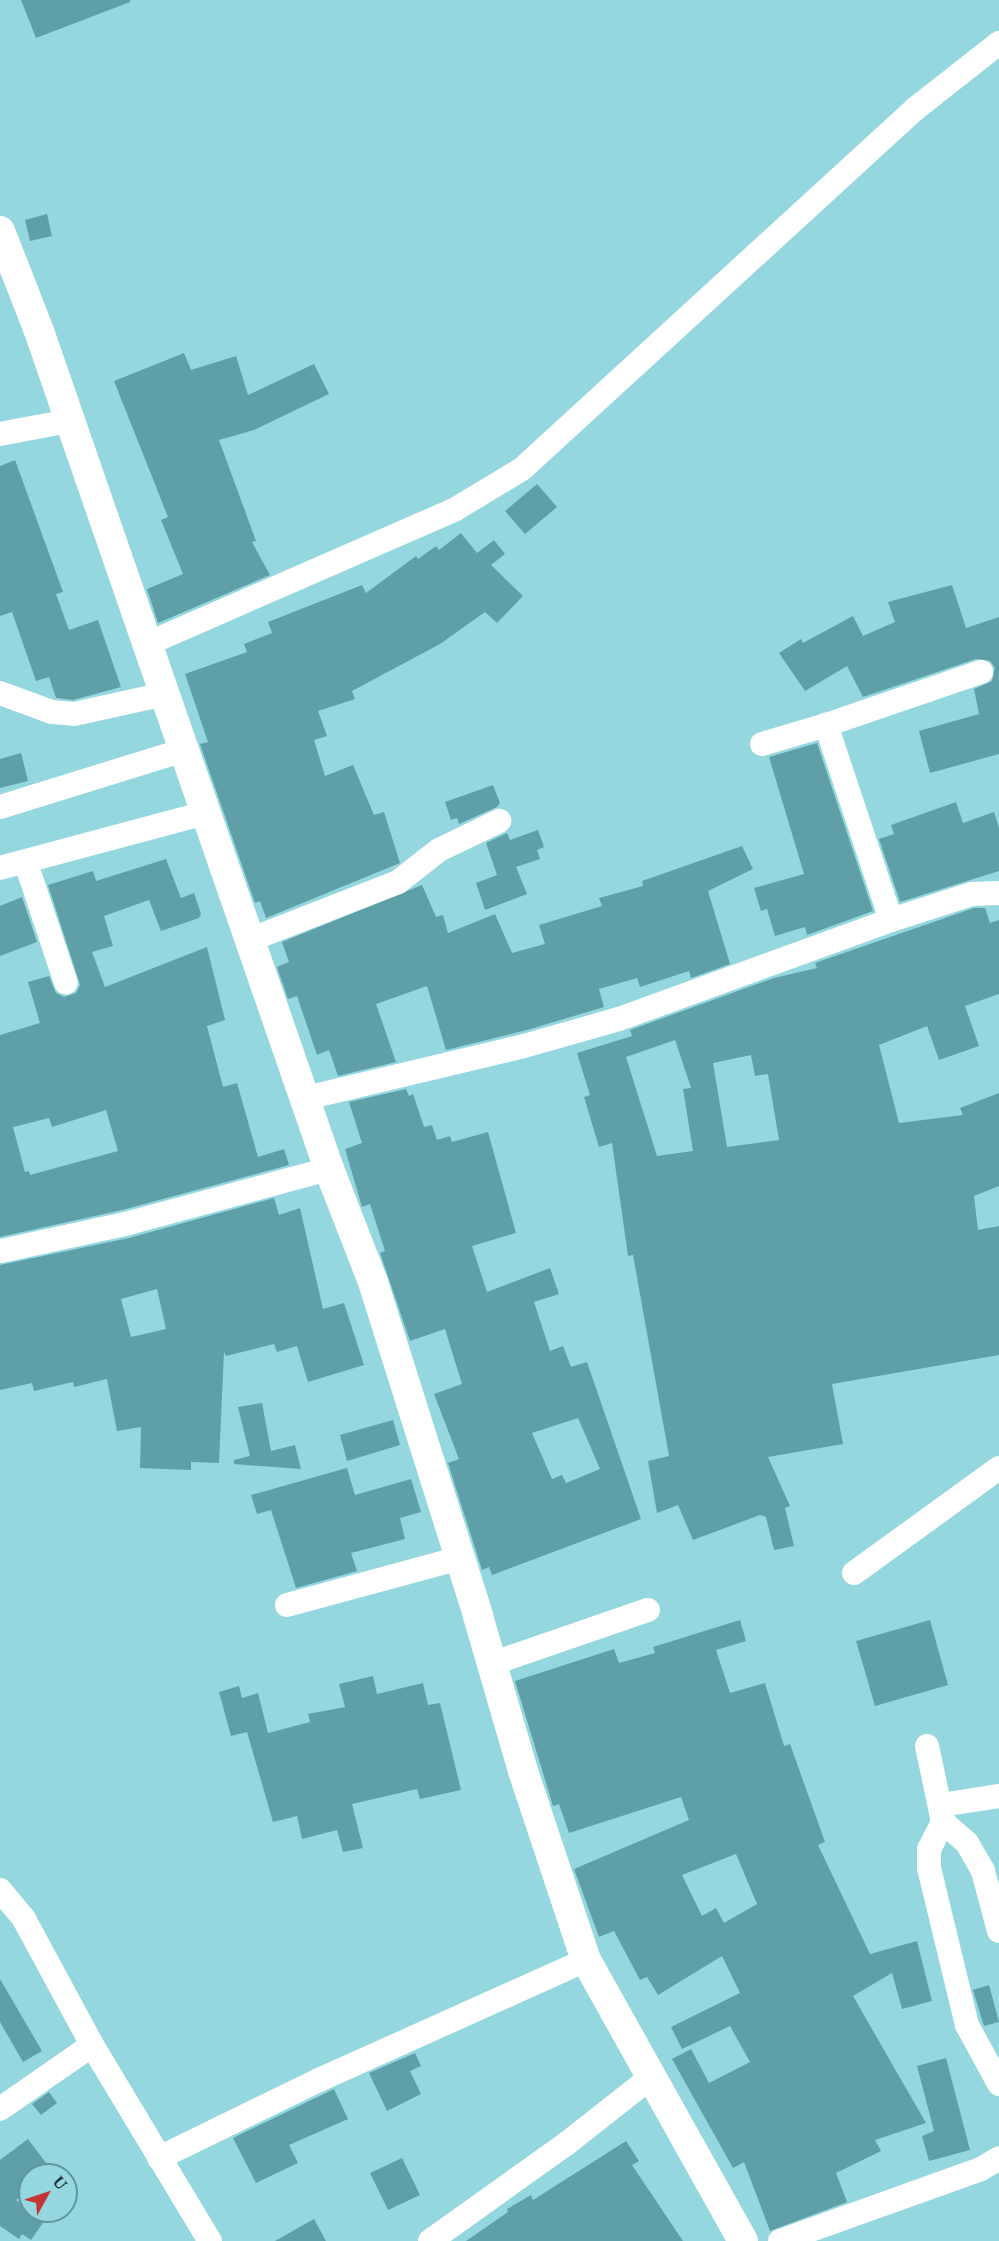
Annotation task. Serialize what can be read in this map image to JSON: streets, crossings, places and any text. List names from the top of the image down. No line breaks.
{"north":"top right"}
